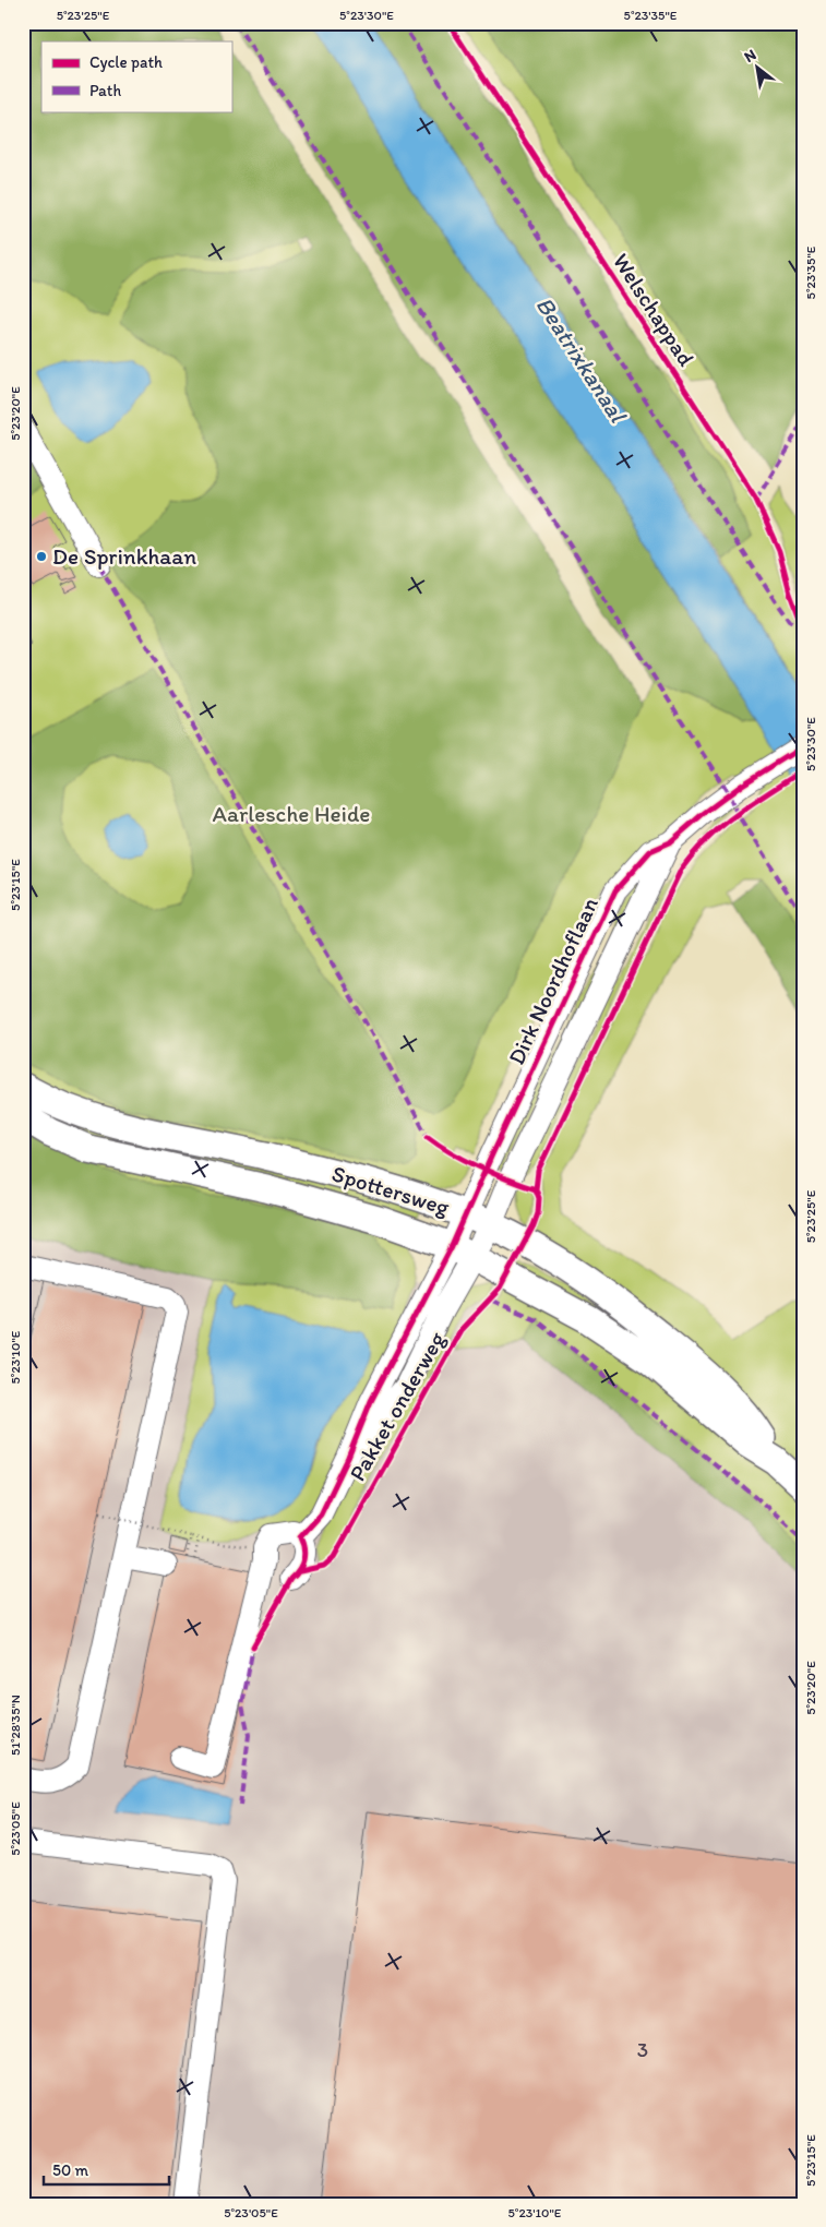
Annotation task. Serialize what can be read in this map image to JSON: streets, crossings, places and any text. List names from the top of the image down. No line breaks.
{"streets":{"main road":["Spottersweg"],"street":["Dirk Noordhoflaan","Pakket onderweg"],"cycle path":["Welschappad"]},"crossings":[["Dirk Noordhoflaan","Spottersweg"],["Dirk Noordhoflaan","Pakket onderweg"],["Spottersweg","Pakket onderweg"]],"water":["Beatrixkanaal"],"parks":["Aarlesche Heide"],"places":["De Sprinkhaan"],"house_numbers":["3"],"legend":["Cycle path","Path"],"scale_bar":"50 m","north":"top left","coordinates":["5°23'25\"E","5°23'30\"E","5°23'35\"E","5°23'20\"E","5°23'15\"E","5°23'10\"E","51°28'35\"N","5°23'05\"E"]}
